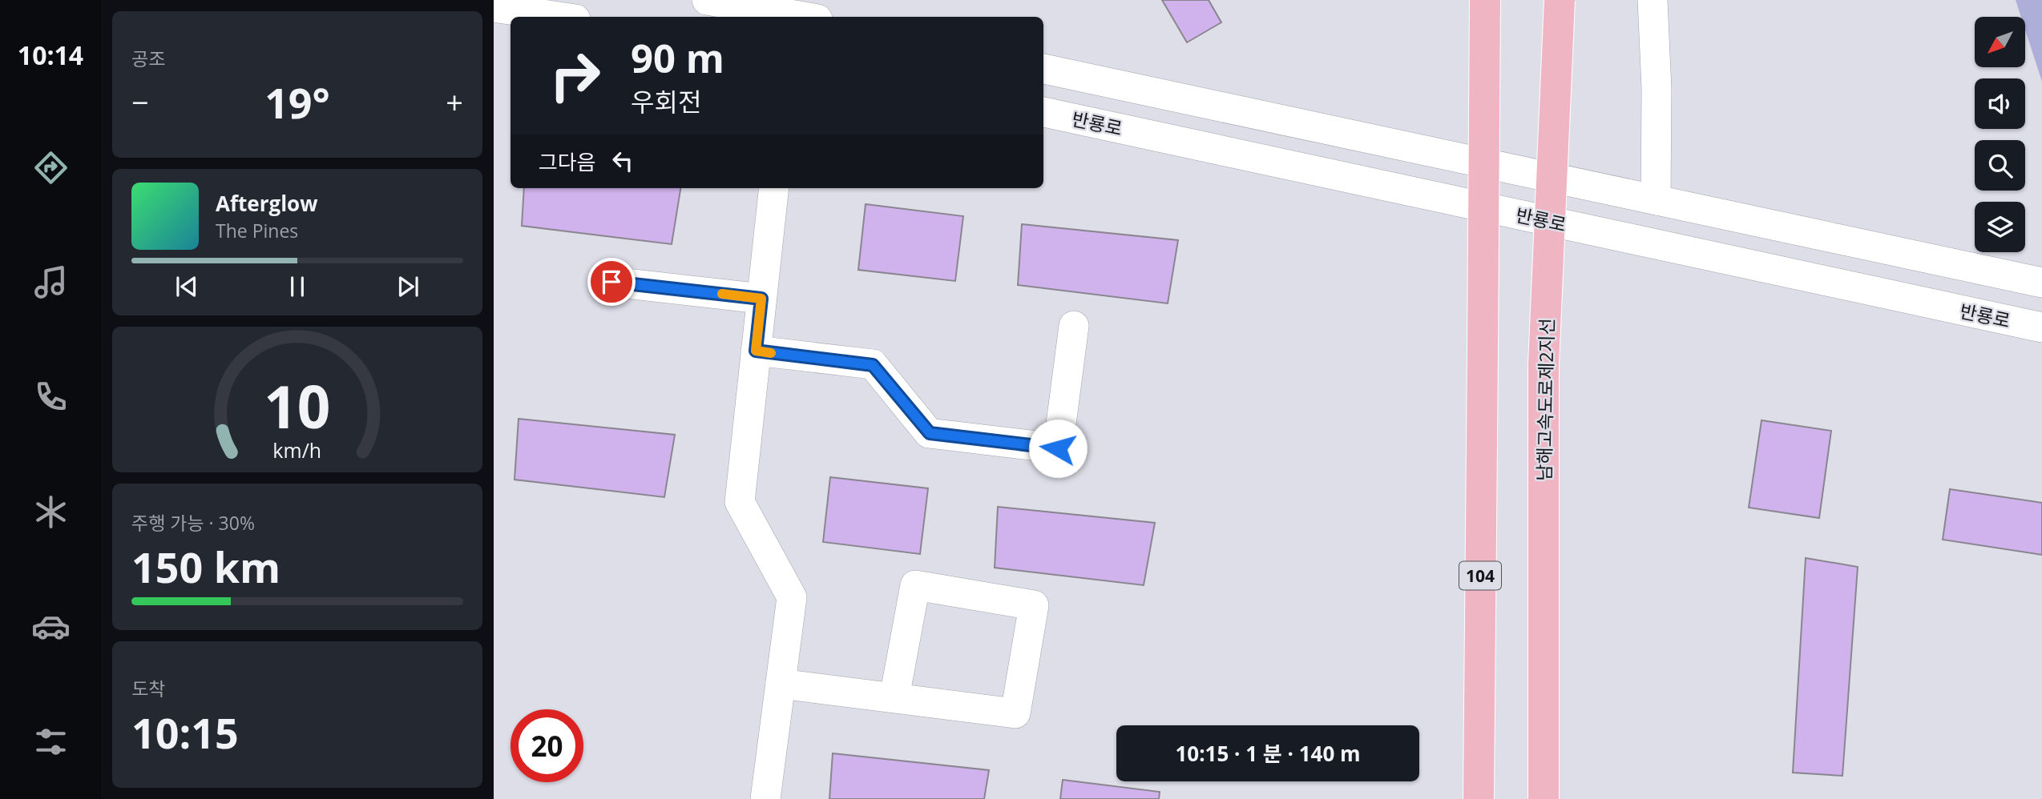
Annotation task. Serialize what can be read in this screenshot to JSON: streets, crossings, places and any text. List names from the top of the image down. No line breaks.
{"streets":{"highway":["남해고속도로제2지선","104"],"street":["반룡로"]},"north":"bottom left","page":{"tabs":"10:14","tile":["공조",["주행 가능 · 30%","150 km"],["도착","10:15"]],"turn":["90 m","우회전"],"heat":["−","19°","+"],"then":"그다음","song":["Afterglow","The Pines"],"limit":"20","trip":"10:15 · 1 분 · 140 m","gauge":["10","km/h"]}}
